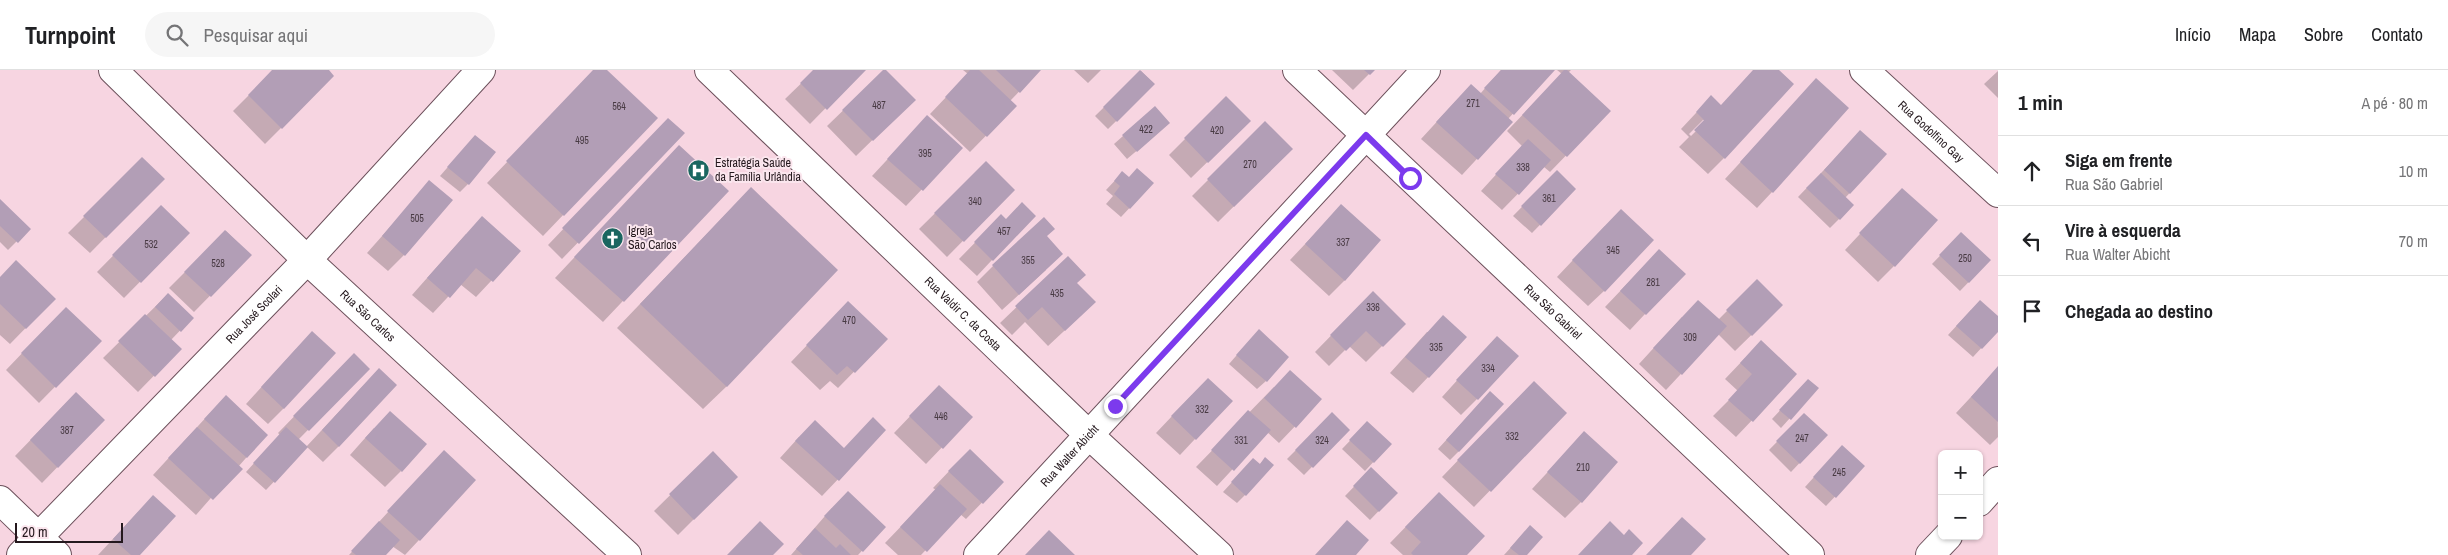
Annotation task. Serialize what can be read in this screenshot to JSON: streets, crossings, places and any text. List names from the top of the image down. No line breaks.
{"streets":{"street":["Rua Godolfino Gay","Rua São Gabriel","Rua Valdir C. da Costa","Rua José Scolari","Rua São Carlos","Rua Walter Abicht"]},"crossings":[["Rua São Gabriel","Rua Walter Abicht"],["Rua Valdir C. da Costa","Rua Walter Abicht"],["Rua José Scolari","Rua São Carlos"]],"places":{"hospital":["Estratégia Saúde da Família Urlândia"],"church":["Igreja São Carlos"]},"house_numbers":["271","487","564","422","420","495","395","270","338","361","340","505","457","337","532","345","250","355","528","281","435","336","470","309","335","334","332","446","387","332","247","331","324","210","245"],"scale_bar":"20 m","page":{"header":"Turnpoint","search":"Pesquisar aqui","nav":["Início","Mapa","Sobre","Contato"],"heading":["1 min","A pé · 80 m"],"list":[["Siga em frente","Rua São Gabriel","10 m"],["Vire à esquerda","Rua Walter Abicht","70 m"],"Chegada ao destino"],"map_buttons":["+","−"],"scale":"20 m"}}
